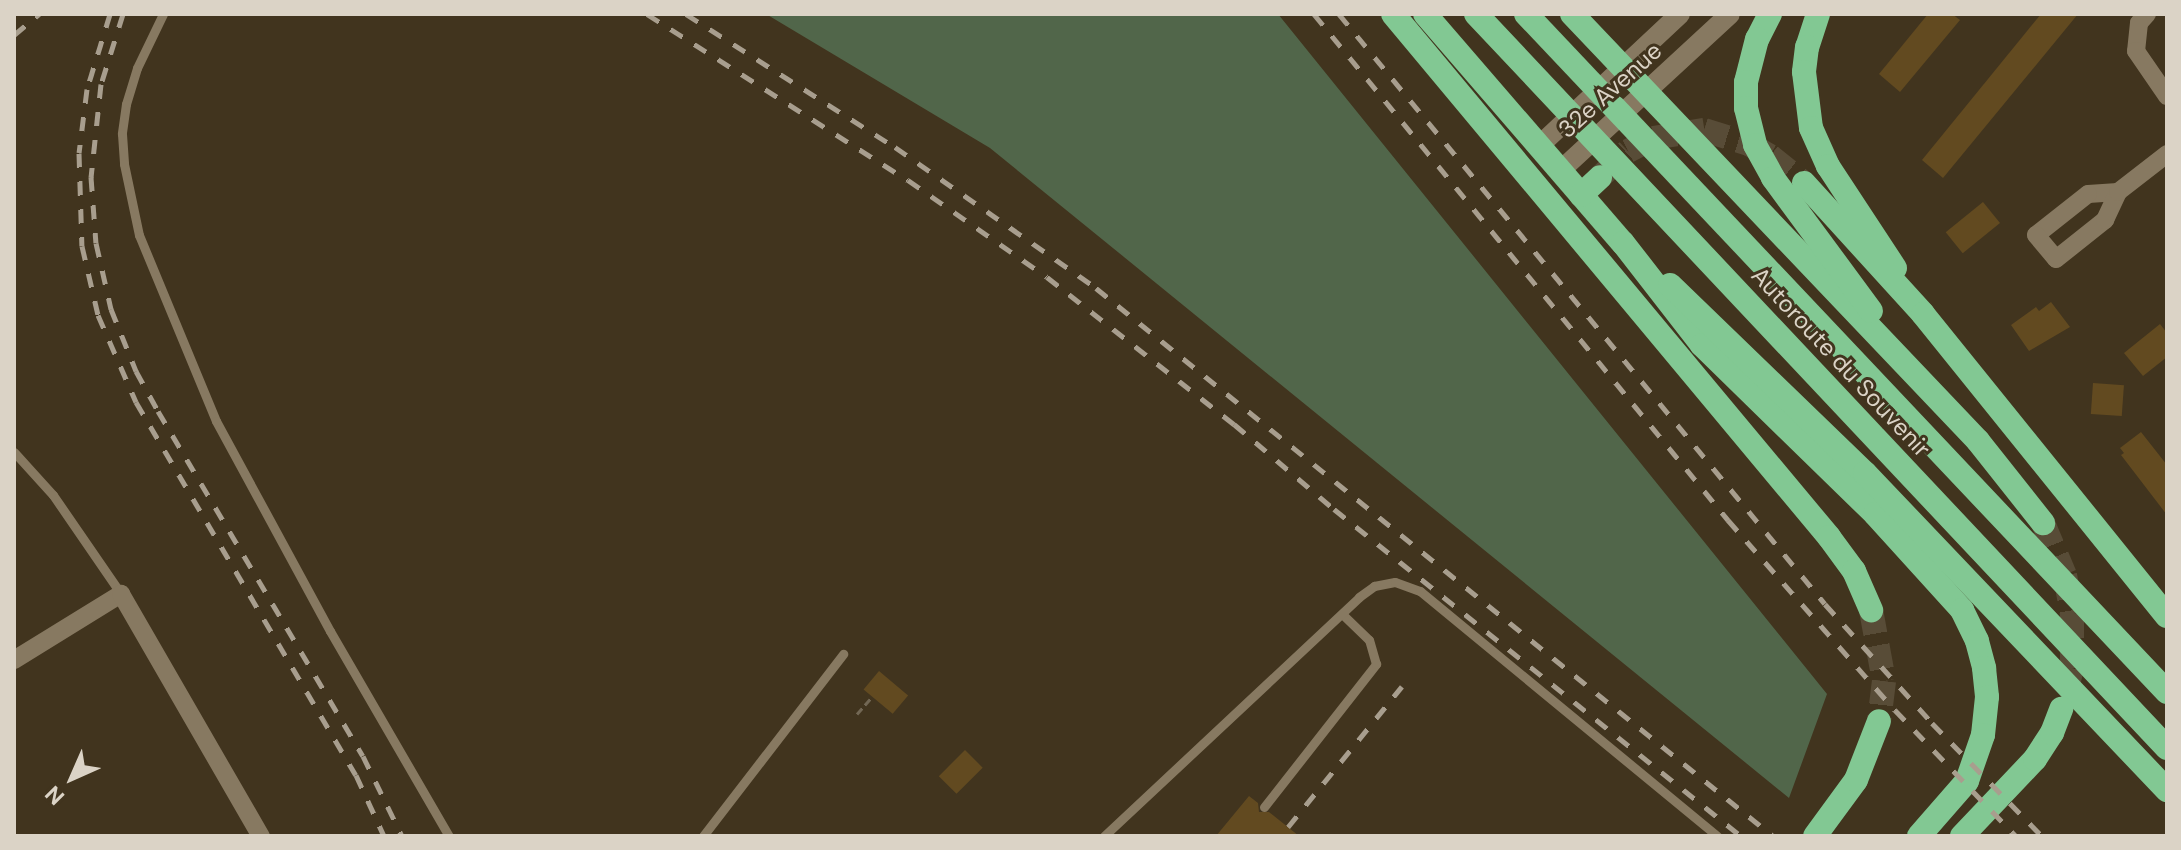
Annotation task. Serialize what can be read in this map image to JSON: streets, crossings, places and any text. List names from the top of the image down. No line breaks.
{"streets":{"highway":["Autoroute du Souvenir"],"main road":["32e Avenue"]},"north":"bottom left"}
